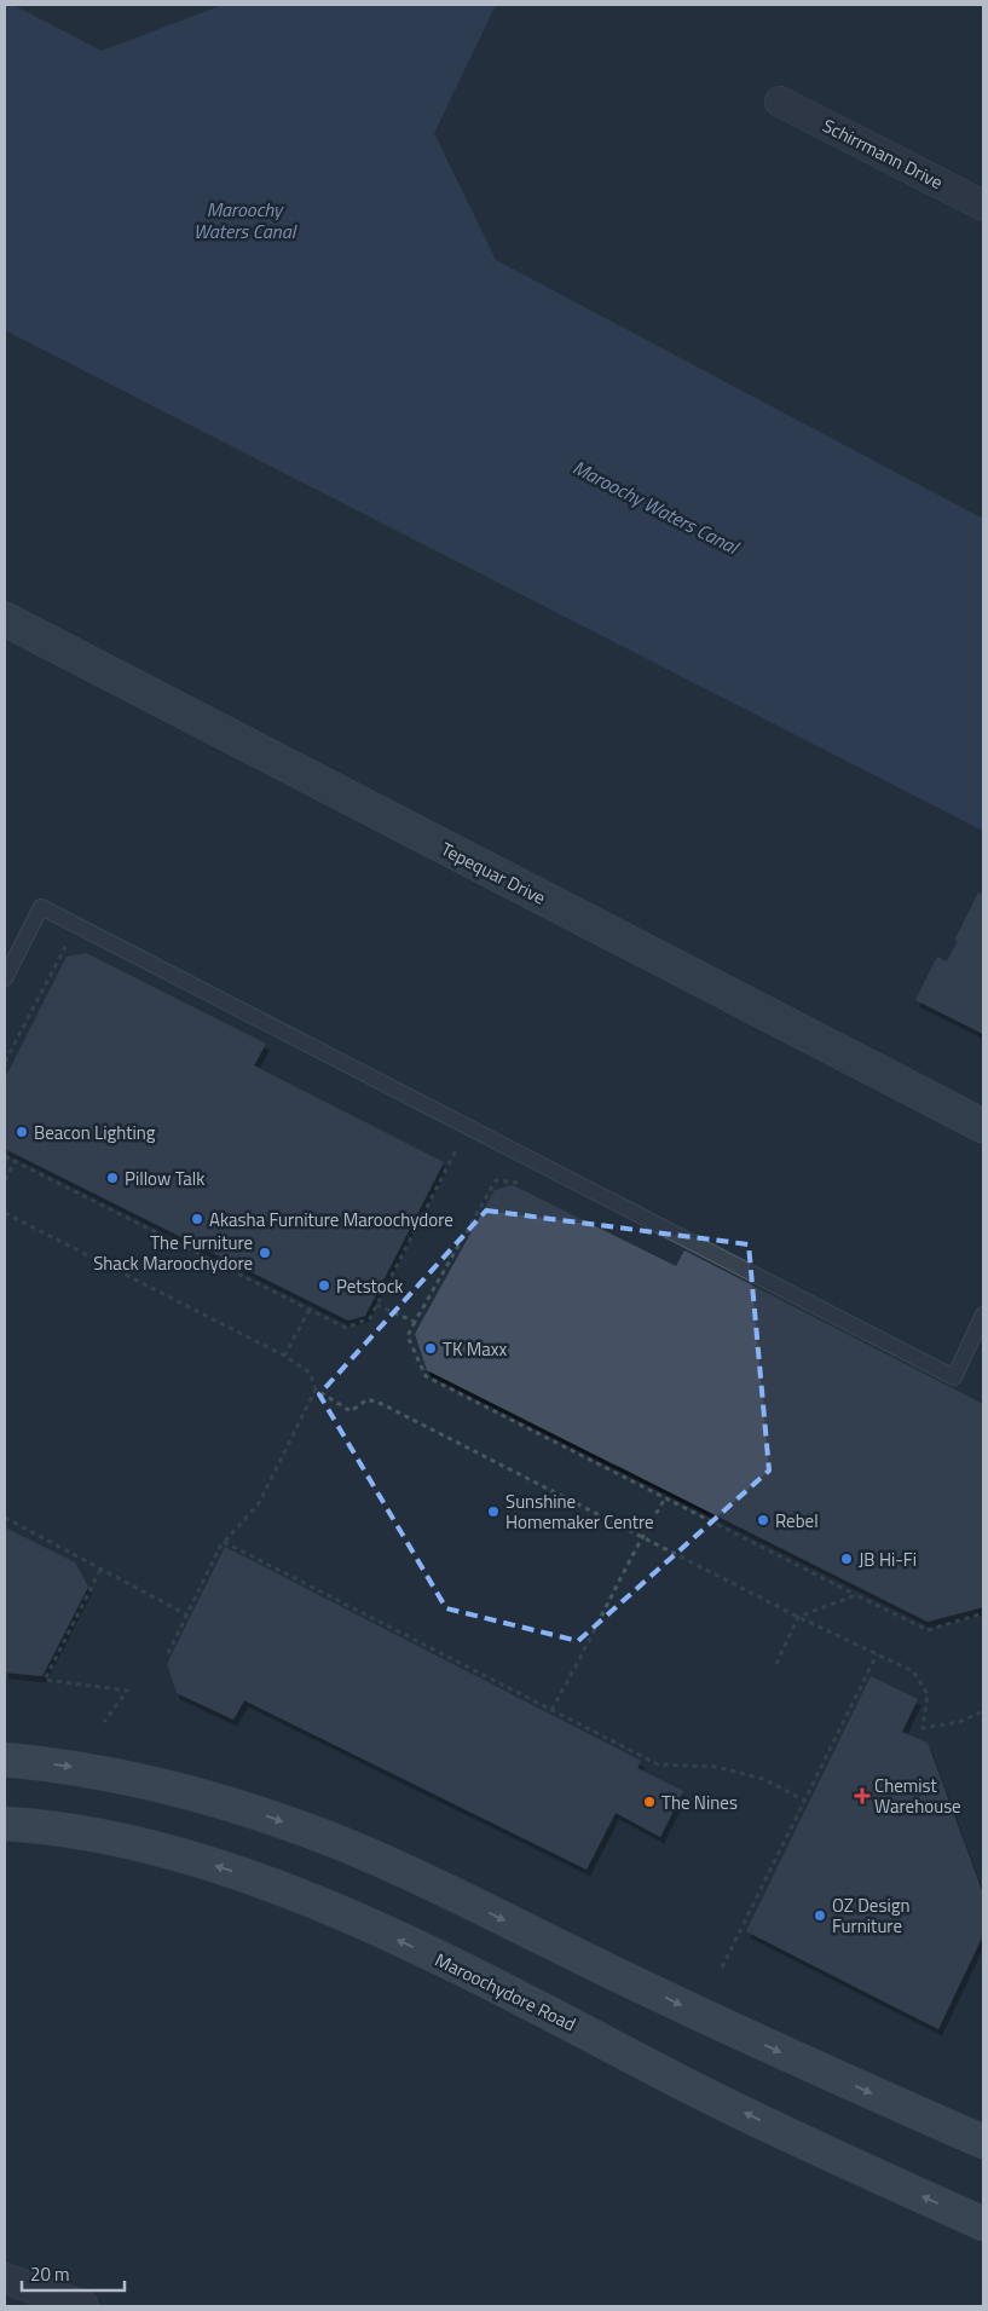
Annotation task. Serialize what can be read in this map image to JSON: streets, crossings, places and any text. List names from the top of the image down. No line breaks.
{"streets":{"main road":["Maroochydore Road"],"street":["Schirrmann Drive","Tepequar Drive"]},"water":["Maroochy Waters Canal"],"places":{"other":["Beacon Lighting","Pillow Talk","Akasha Furniture Maroochydore","The Furniture Shack Maroochydore","Petstock","TK Maxx","Sunshine Homemaker Centre","Rebel","JB Hi-Fi","The Nines","OZ Design Furniture"],"health":["Chemist Warehouse"]},"scale_bar":"20 m"}
